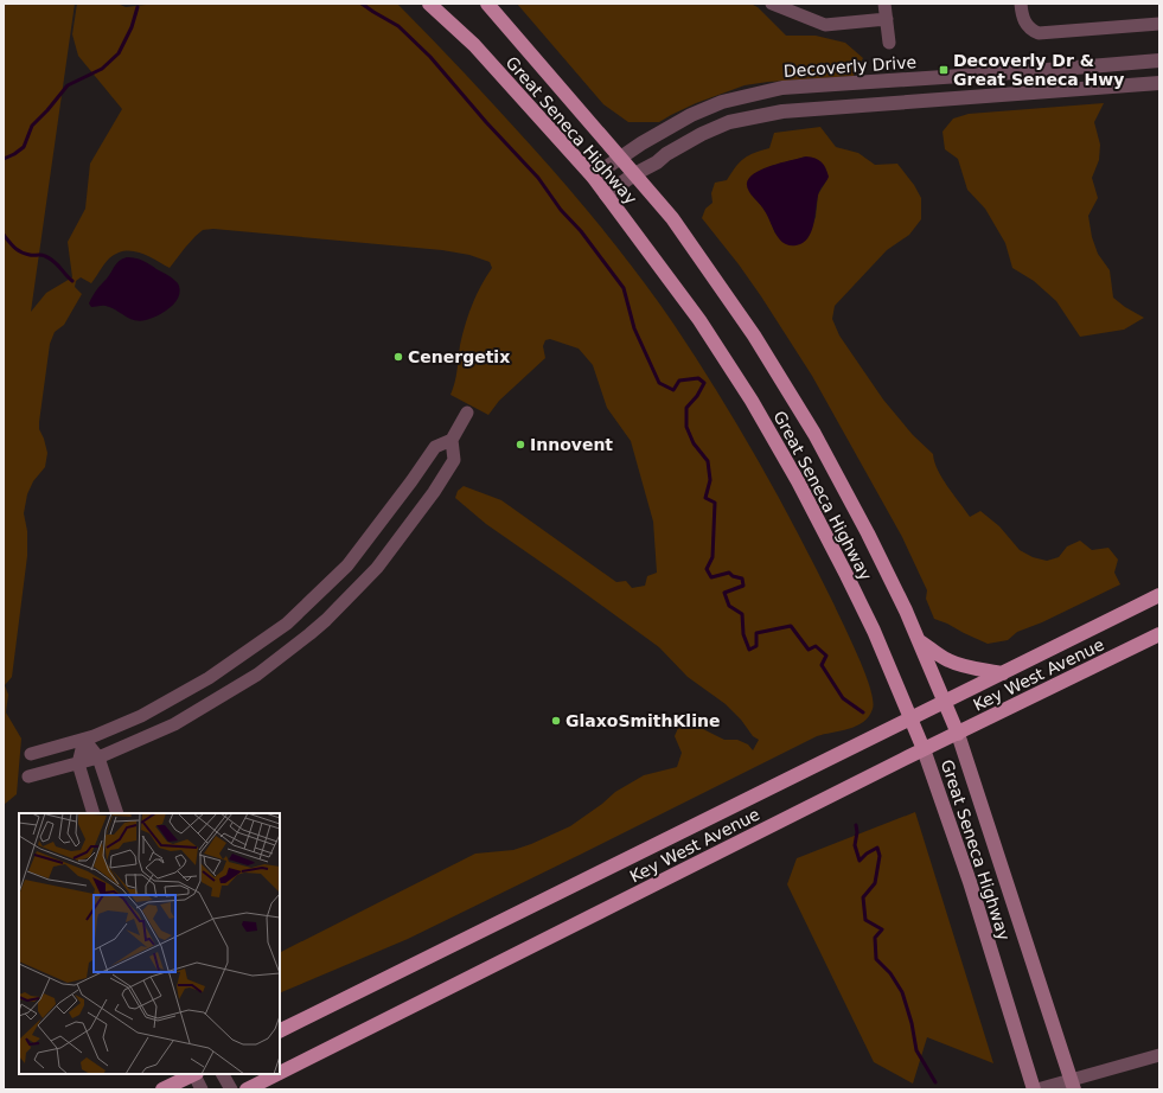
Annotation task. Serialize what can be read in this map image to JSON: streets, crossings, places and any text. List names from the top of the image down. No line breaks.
{"streets":{"main road":["Great Seneca Highway","Key West Avenue"],"street":["Decoverly Drive"]},"crossings":[["Decoverly Drive","Great Seneca Highway"],["Great Seneca Highway","Key West Avenue"]],"places":{"transit":["Decoverly Dr & Great Seneca Hwy"],"other":["Cenergetix","Innovent","GlaxoSmithKline"]}}
